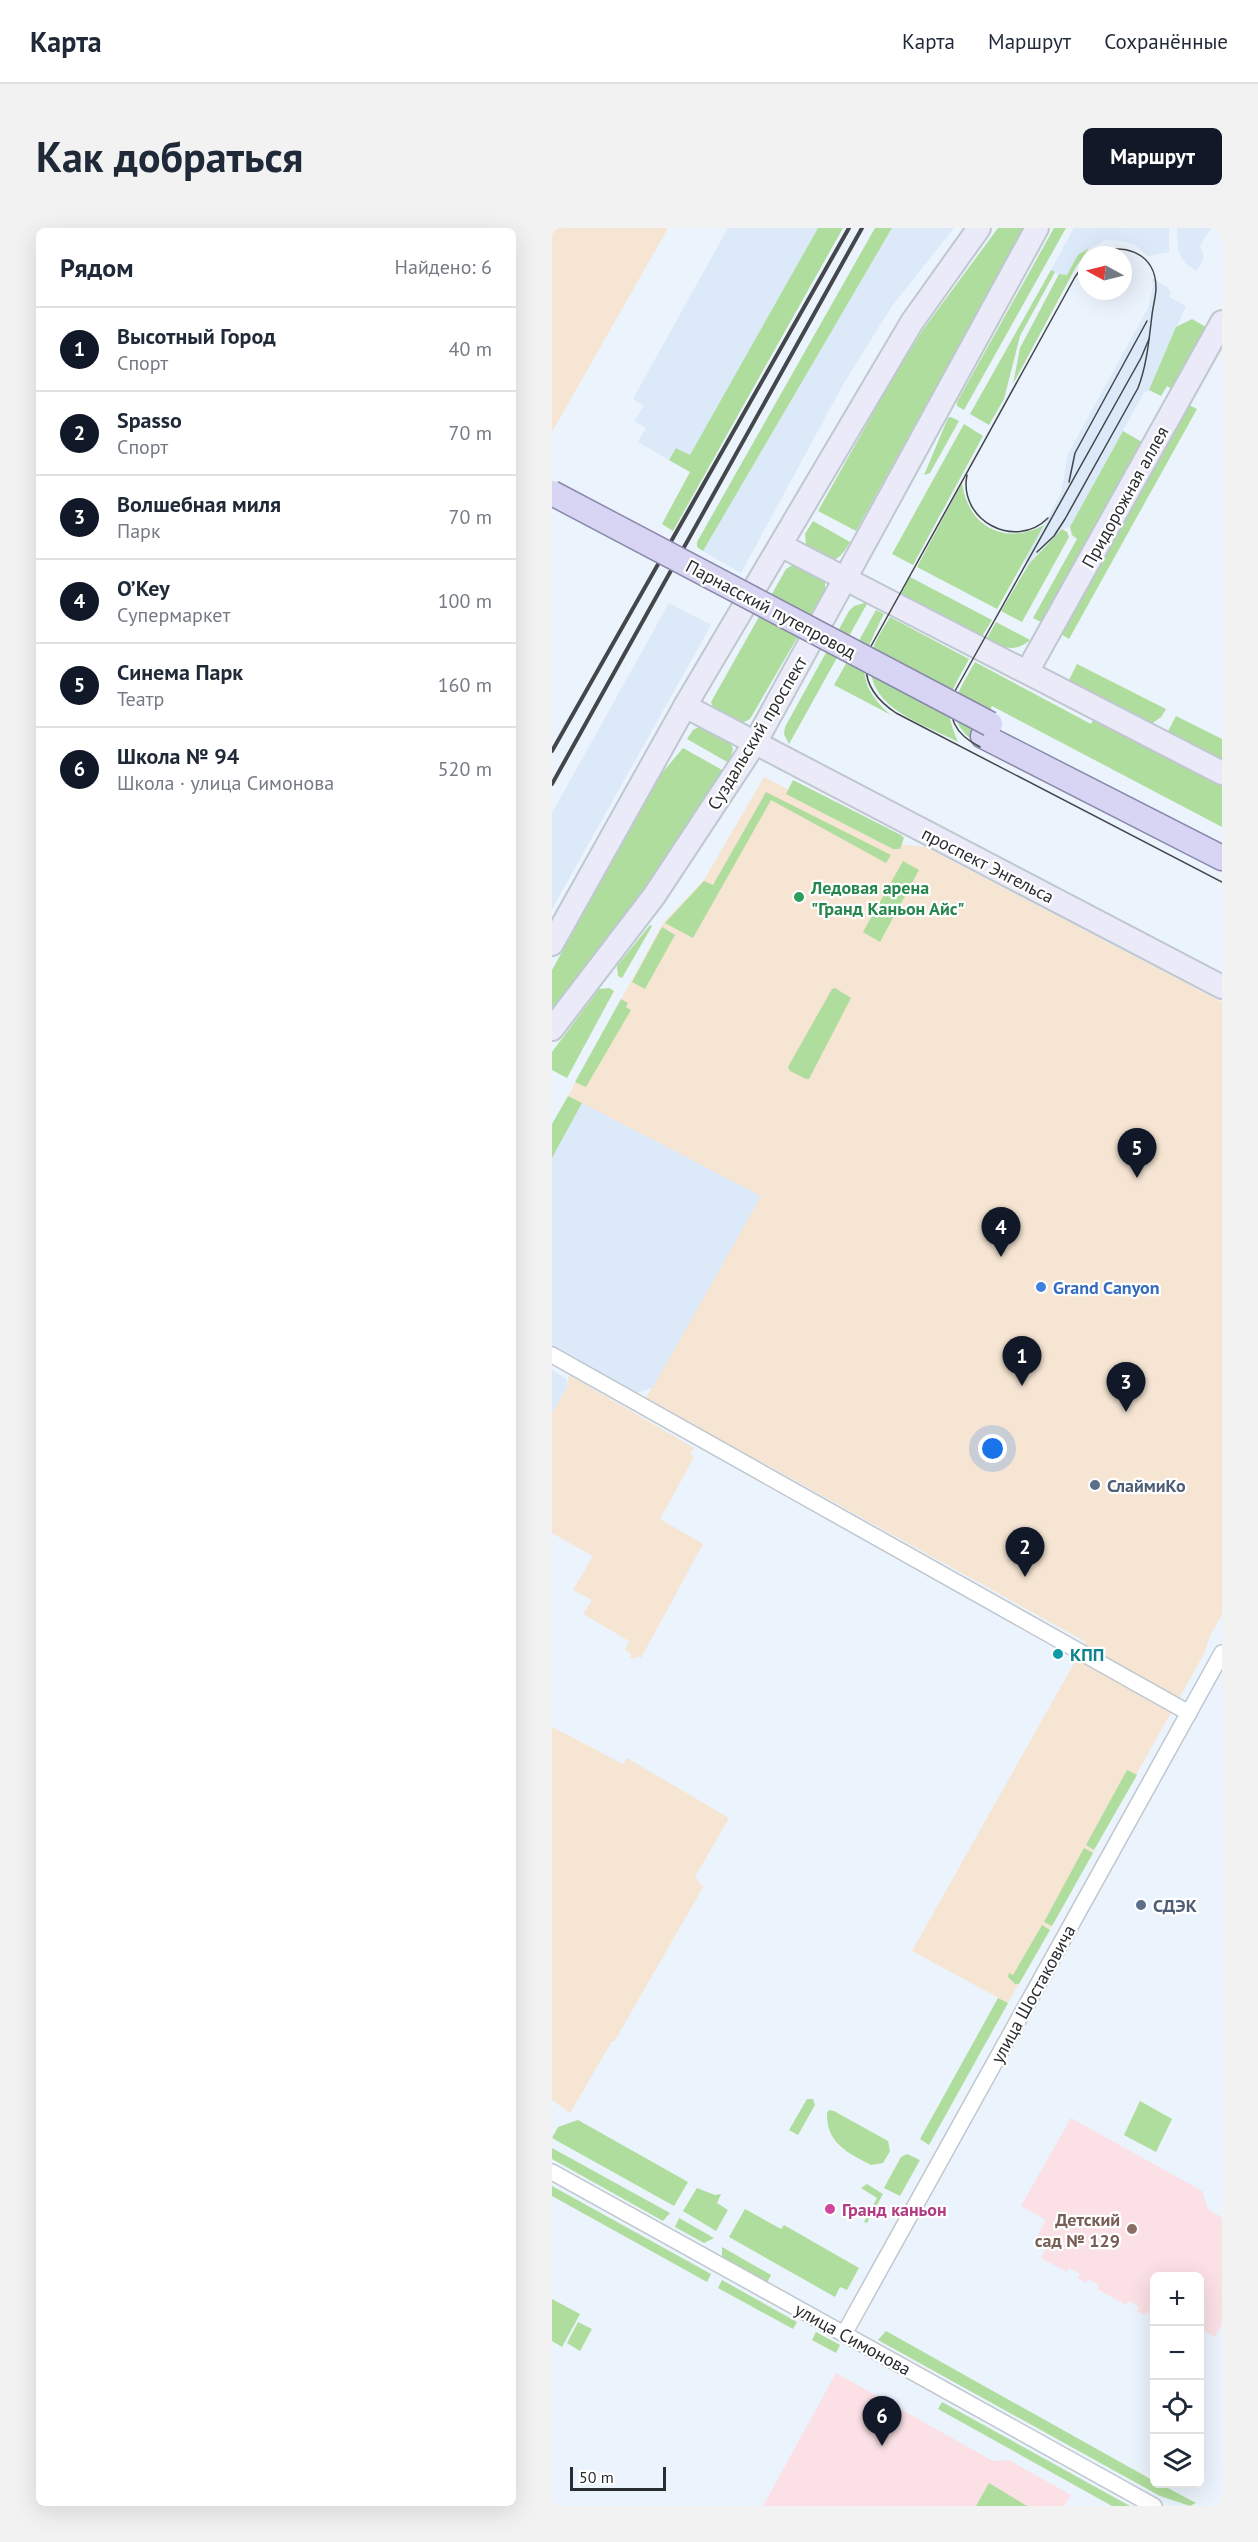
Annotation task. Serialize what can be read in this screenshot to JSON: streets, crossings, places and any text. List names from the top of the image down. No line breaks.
{"streets":{"main road":["Придорожная аллея","Парнасский путепровод","Суздальский проспект","проспект Энгельса"],"street":["улица Шостаковича","улица Симонова"]},"crossings":[["Суздальский проспект","проспект Энгельса"],["улица Шостаковича","улица Симонова"]],"places":["Ледовая арена \"Гранд Каньон Айс\"","Grand Canyon","СлаймиКо","КПП","СДЭК","Гранд каньон","Детский сад № 129"],"scale_bar":"50 m","north":"left","page":{"header":"Карта","nav":["Карта","Маршрут","Сохранённые"],"buttons":"Маршрут","title":"Как добраться","heading":["Рядом","Найдено: 6"],"list":[{"mark":"1","name":"Высотный Город","note":"Спорт","value":"40 m"},{"mark":"2","name":"Spasso","note":"Спорт","value":"70 m"},{"mark":"3","name":"Волшебная миля","note":"Парк","value":"70 m"},{"mark":"4","name":"O’Key","note":"Супермаркет","value":"100 m"},{"mark":"5","name":"Синема Парк","note":"Театр","value":"160 m"},{"mark":"6","name":"Школа № 94","note":"Школа · улица Симонова","value":"520 m"}],"pins":["5","4","1","3","2","6"],"map_buttons":["+","−"],"scale":"50 m"}}
